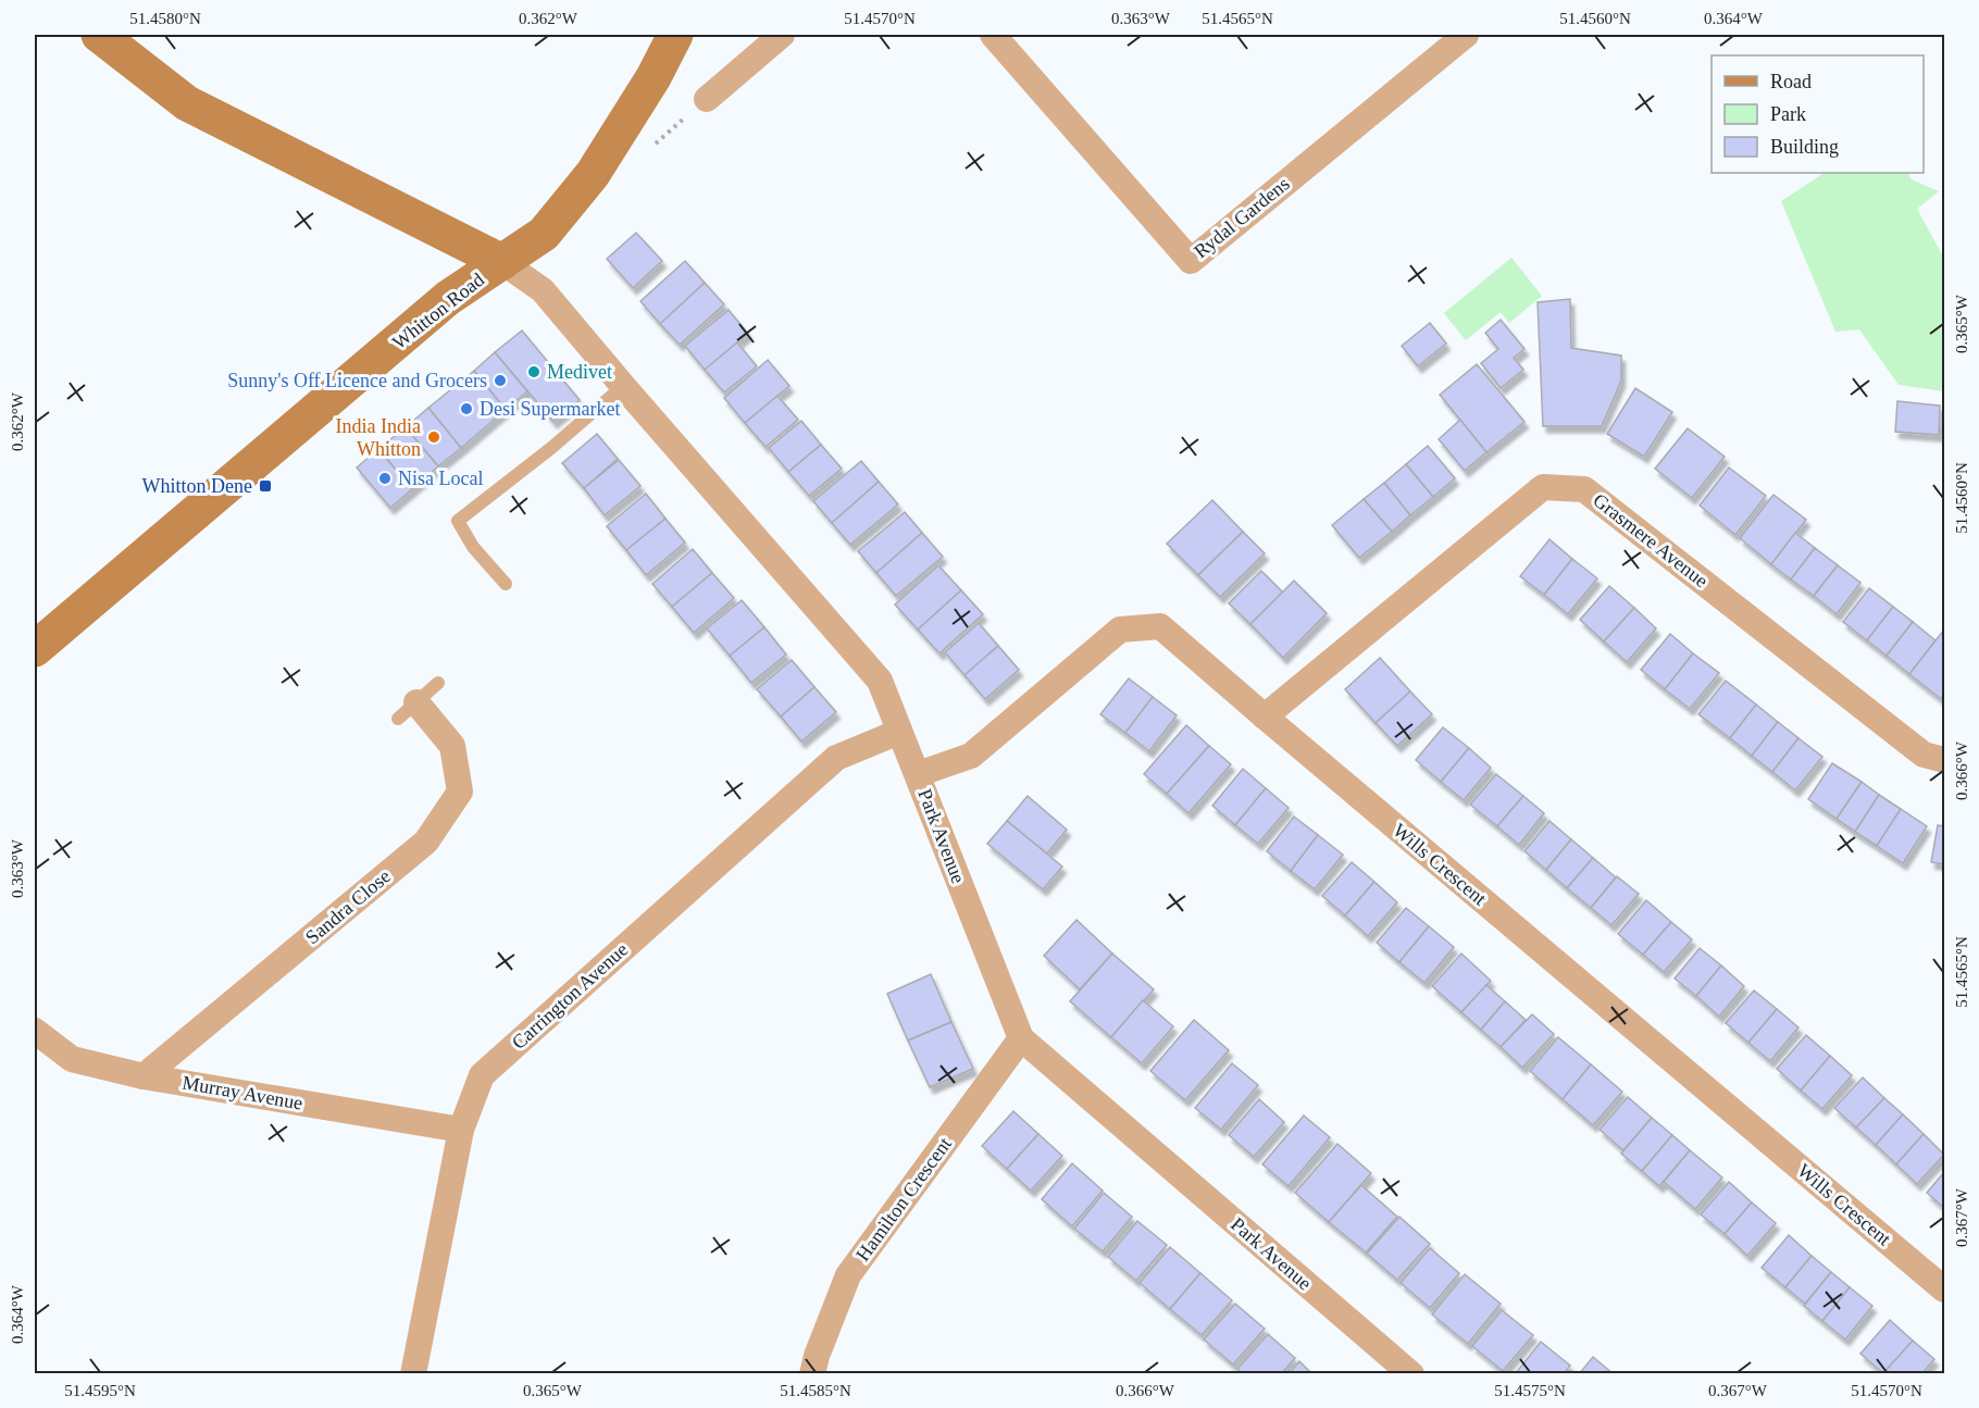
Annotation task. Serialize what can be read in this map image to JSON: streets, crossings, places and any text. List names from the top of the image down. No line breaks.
{"streets":{"main road":["Whitton Road"],"street":["Rydal Gardens","Grasmere Avenue","Park Avenue","Wills Crescent","Sandra Close","Carrington Avenue","Murray Avenue","Hamilton Crescent"]},"crossings":[["Whitton Road","Park Avenue"],["Grasmere Avenue","Wills Crescent"],["Park Avenue","Wills Crescent"],["Park Avenue","Carrington Avenue"],["Park Avenue","Hamilton Crescent"],["Sandra Close","Murray Avenue"],["Carrington Avenue","Murray Avenue"]],"places":{"other":["Medivet","Sunny's Off Licence and Grocers","Desi Supermarket","India India Whitton","Nisa Local"],"transit":["Whitton Dene"]},"legend":["Road","Park","Building"],"coordinates":["51.4580°N","0.362°W","51.4570°N","0.363°W","51.4565°N","51.4560°N","0.364°W","0.365°W","0.366°W","0.367°W","51.4595°N","51.4585°N","51.4575°N"]}
